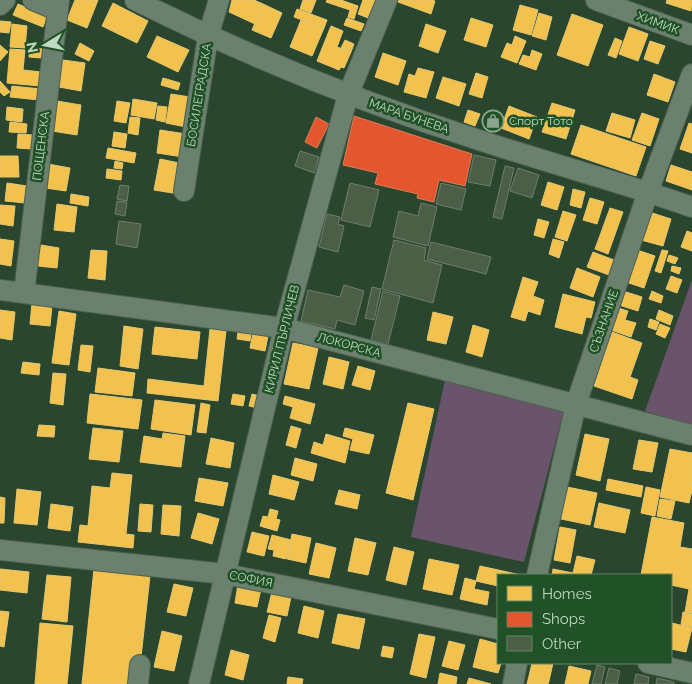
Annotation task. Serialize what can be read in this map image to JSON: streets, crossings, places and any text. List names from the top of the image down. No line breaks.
{"streets":{"street":["ХИМИК","БОСИЛЕГРАДСКА","МАРА БУНЕВА","ПОЩЕНСКА","СЪЗНАНИЕ","КИРИЛ ПЪРЛИЧЕВ","ЛОКОРСКА","СОФИЯ"]},"crossings":[["БОСИЛЕГРАДСКА","МАРА БУНЕВА"],["МАРА БУНЕВА","СЪЗНАНИЕ"],["МАРА БУНЕВА","КИРИЛ ПЪРЛИЧЕВ"],["ПОЩЕНСКА","ЛОКОРСКА"],["СЪЗНАНИЕ","ЛОКОРСКА"],["КИРИЛ ПЪРЛИЧЕВ","ЛОКОРСКА"],["КИРИЛ ПЪРЛИЧЕВ","СОФИЯ"]],"places":{"shop":["Спорт Тото"]},"legend":["Homes","Shops","Other"],"north":"left"}
